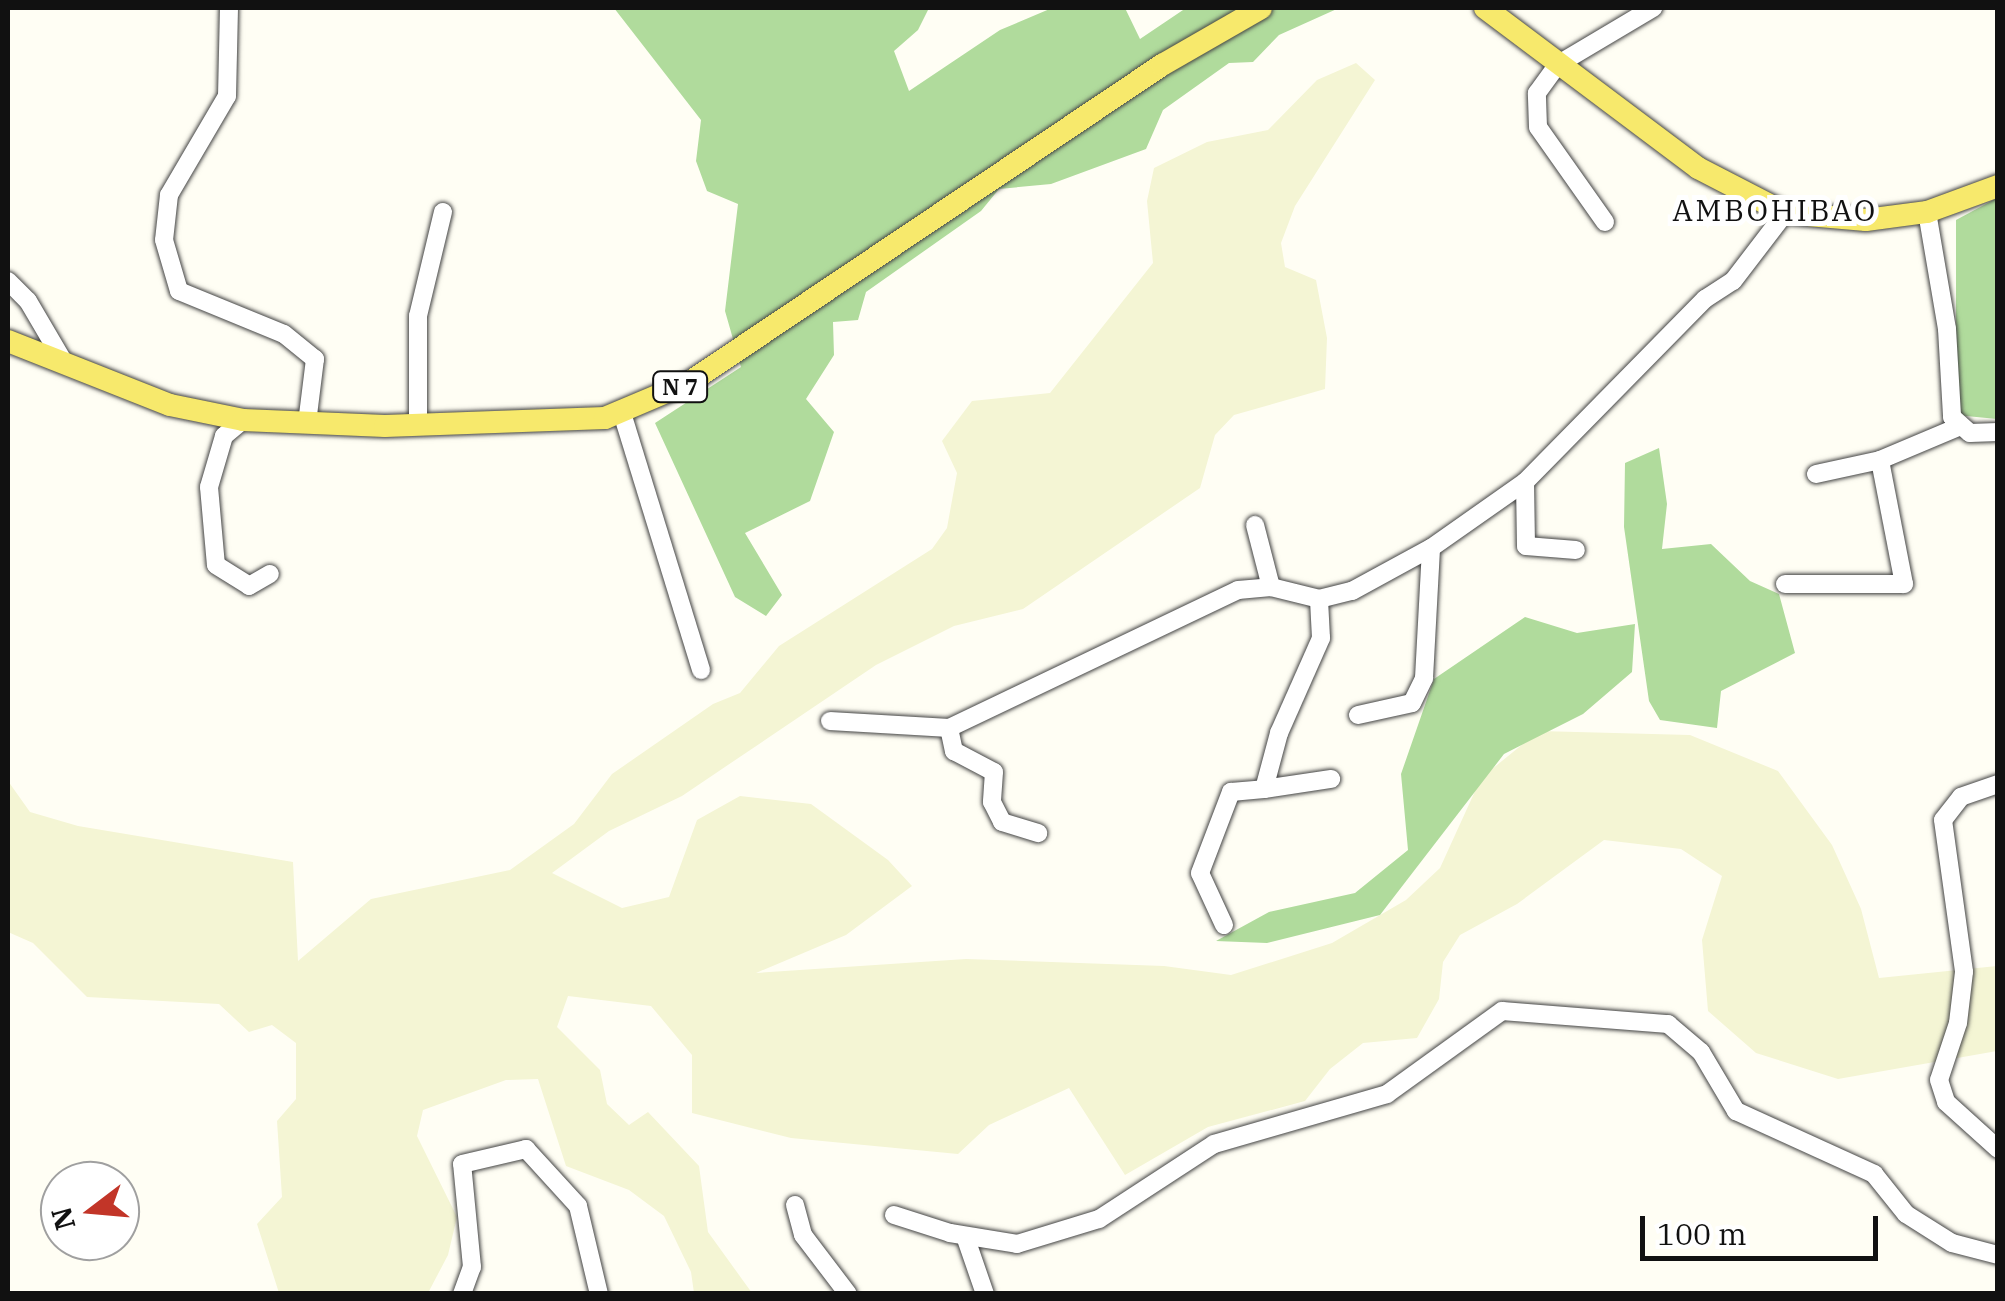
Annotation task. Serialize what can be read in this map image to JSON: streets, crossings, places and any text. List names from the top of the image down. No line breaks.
{"streets":{"main road":["N 7"]},"districts":["AMBOHIBAO"],"scale_bar":"100 m","north":"left"}
